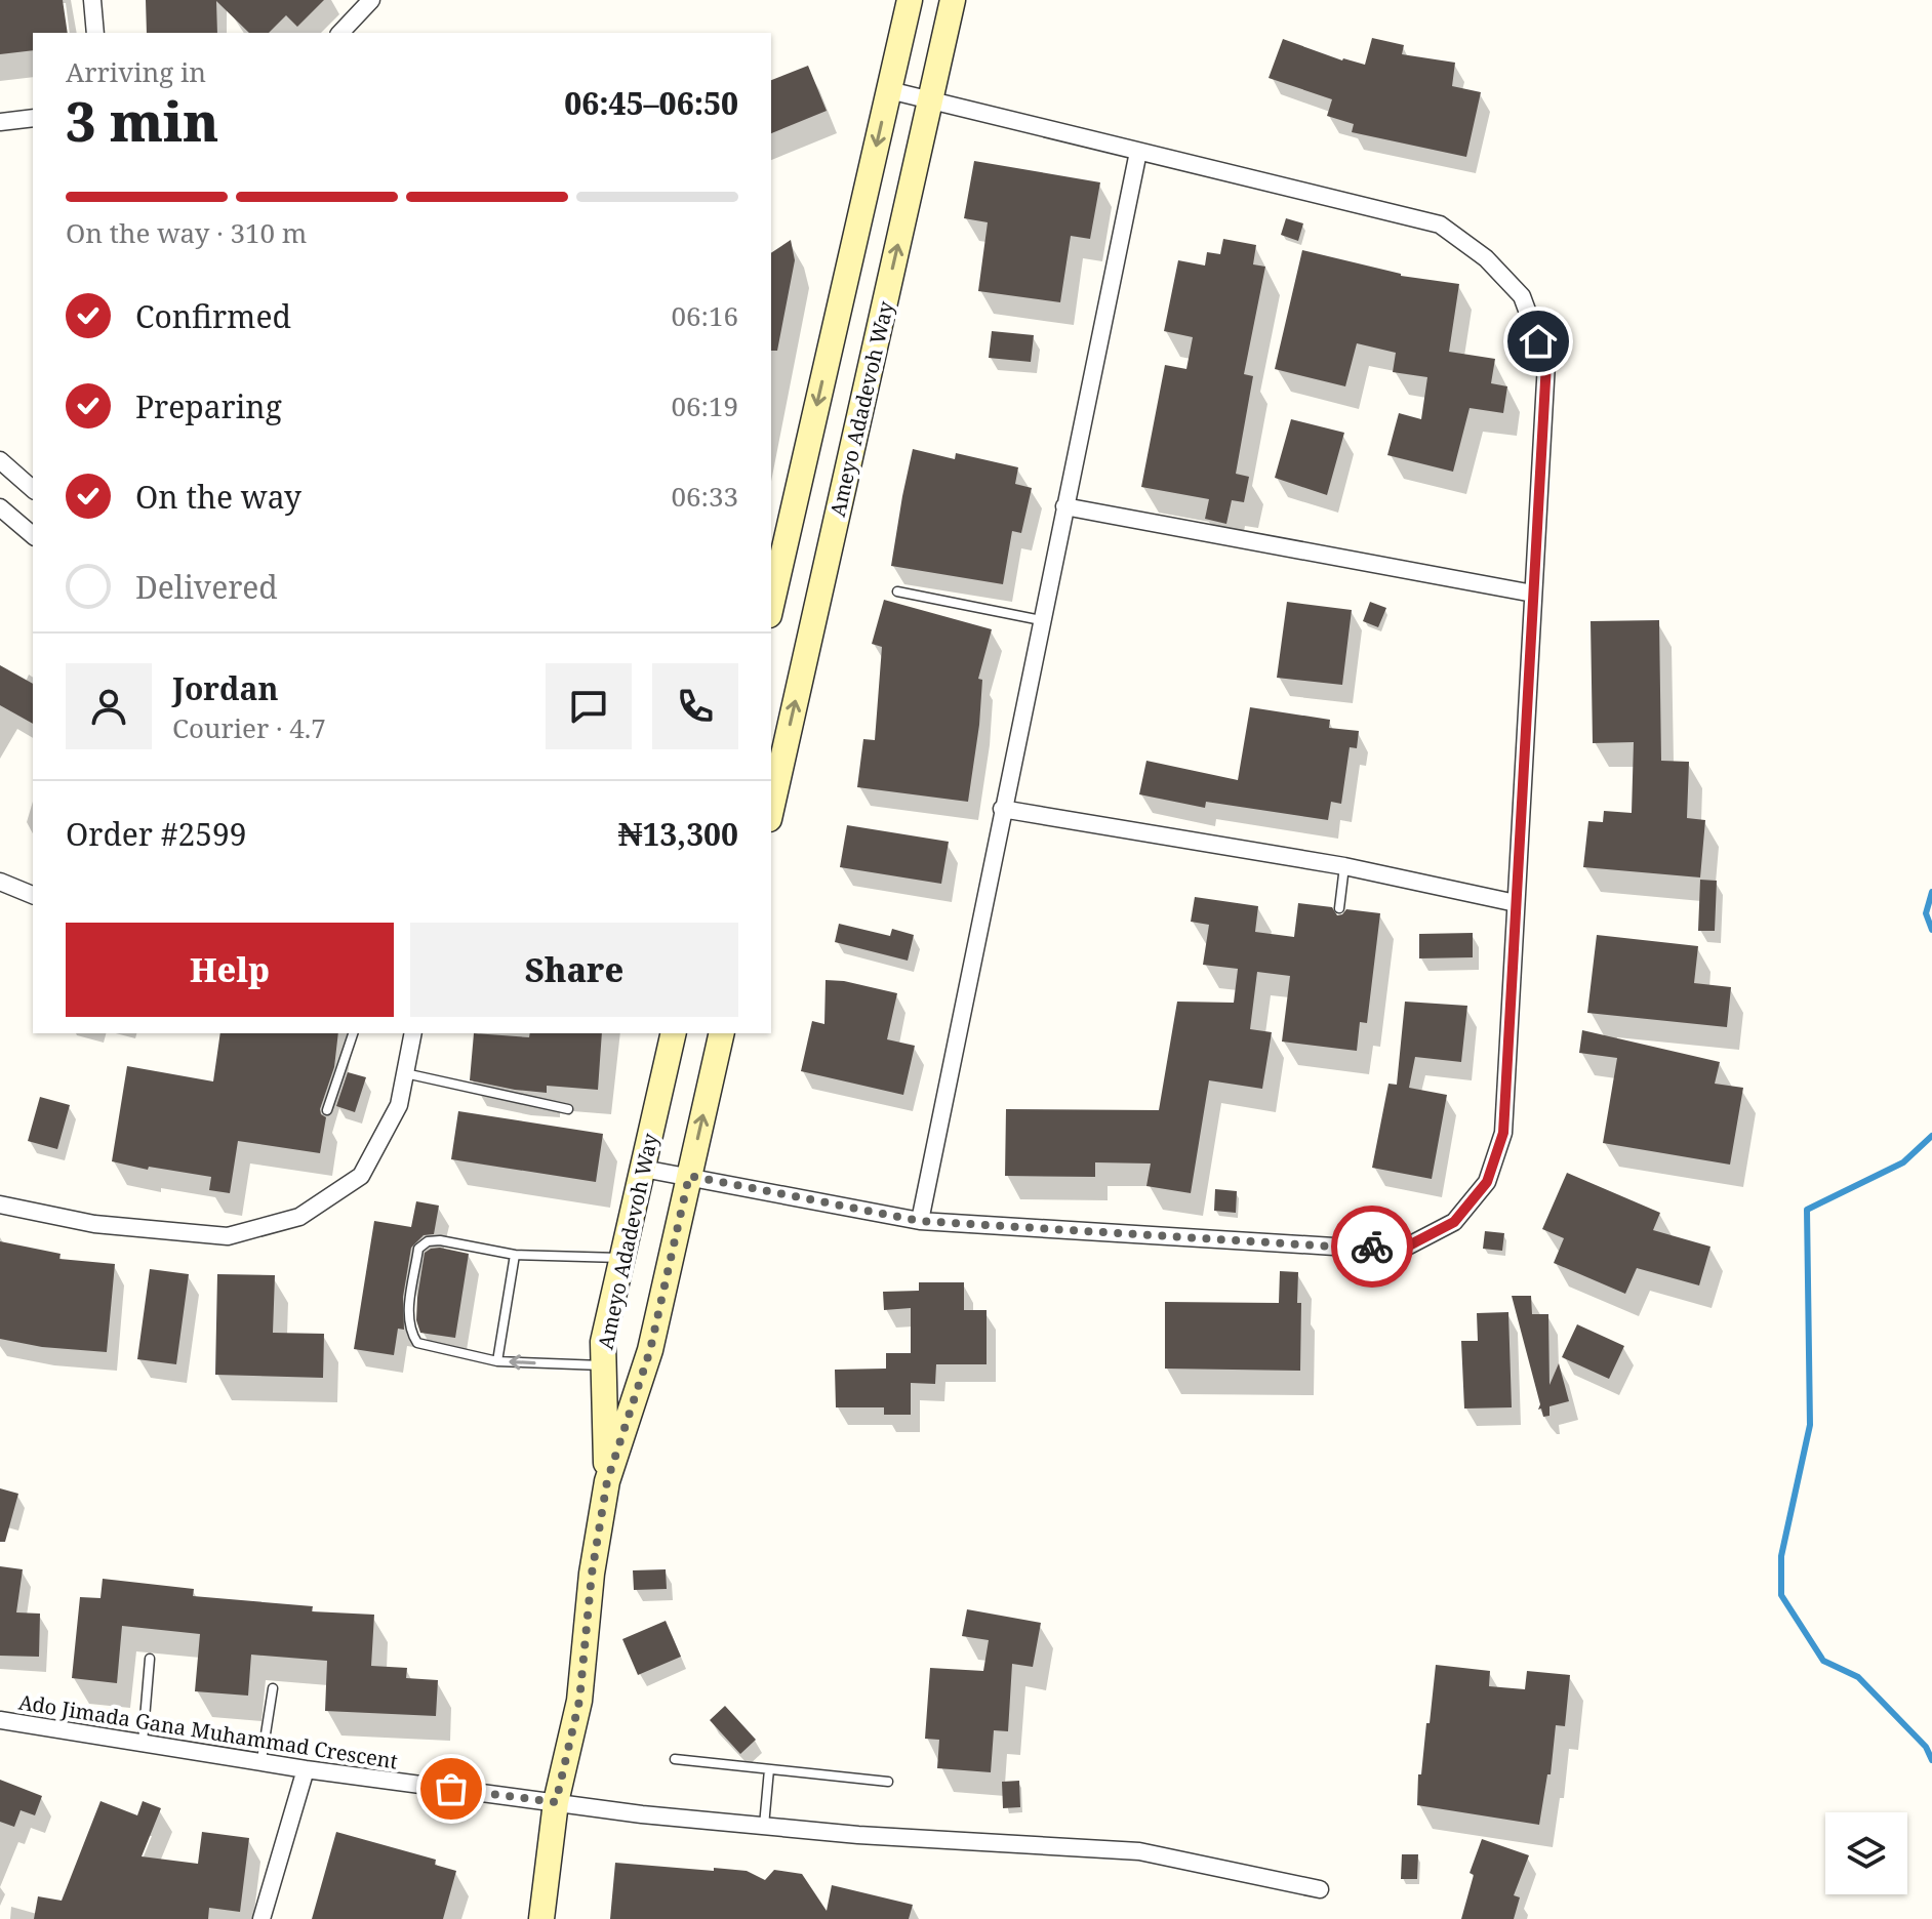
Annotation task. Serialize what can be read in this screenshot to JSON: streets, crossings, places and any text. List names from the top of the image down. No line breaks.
{"streets":{"street":["Ameyo Adadevoh Way","Ado Jimada Gana Muhammad Crescent"]},"page":{"heading":["3 min","Arriving in","06:45–06:50"],"panel":["Jordan","Courier · 4.7","Order #2599","₦13,300"],"bar":"On the way · 310 m","list":[["Confirmed","06:16"],["Preparing","06:19"],["On the way","06:33"],"Delivered"],"buttons":["Help","Share"]}}
